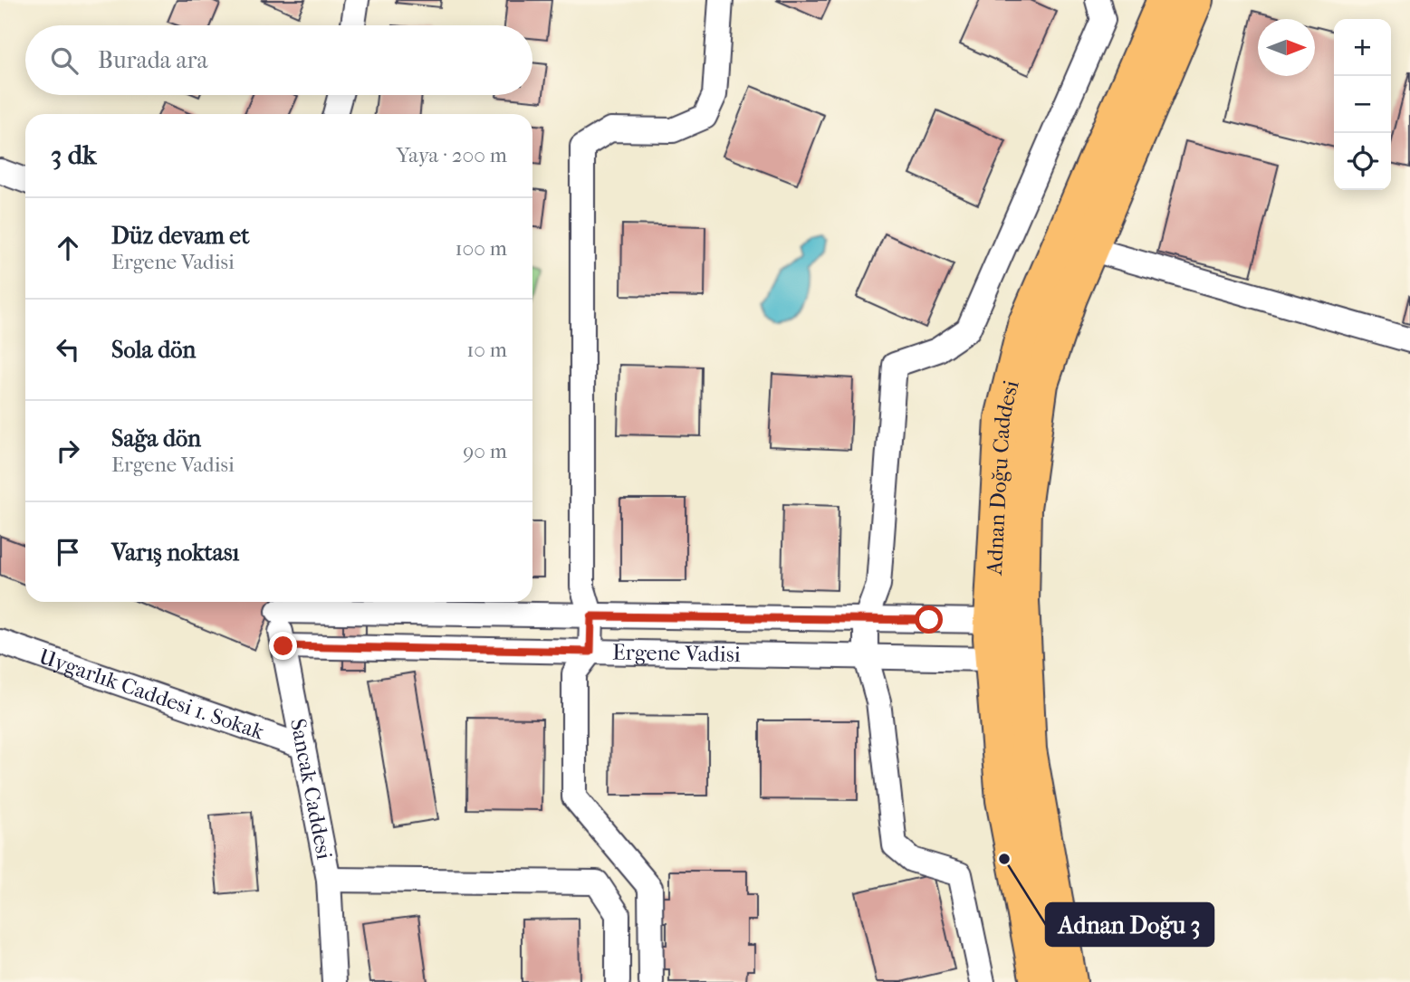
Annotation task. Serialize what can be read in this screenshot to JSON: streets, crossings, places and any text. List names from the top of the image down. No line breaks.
{"streets":{"main road":["Adnan Doğu Caddesi"],"street":["Ergene Vadisi","Uygarlık Caddesi 1. Sokak","Sancak Caddesi"]},"crossings":[["Adnan Doğu Caddesi","Ergene Vadisi"],["Ergene Vadisi","Sancak Caddesi"],["Uygarlık Caddesi 1. Sokak","Sancak Caddesi"]],"places":["Adnan Doğu 3"],"north":"right","page":{"map_buttons":["+","−"],"search":"Burada ara","heading":["3 dk","Yaya · 200 m"],"list":[["Düz devam et","Ergene Vadisi","100 m"],["Sola dön","10 m"],["Sağa dön","Ergene Vadisi","90 m"],"Varış noktası"]}}
